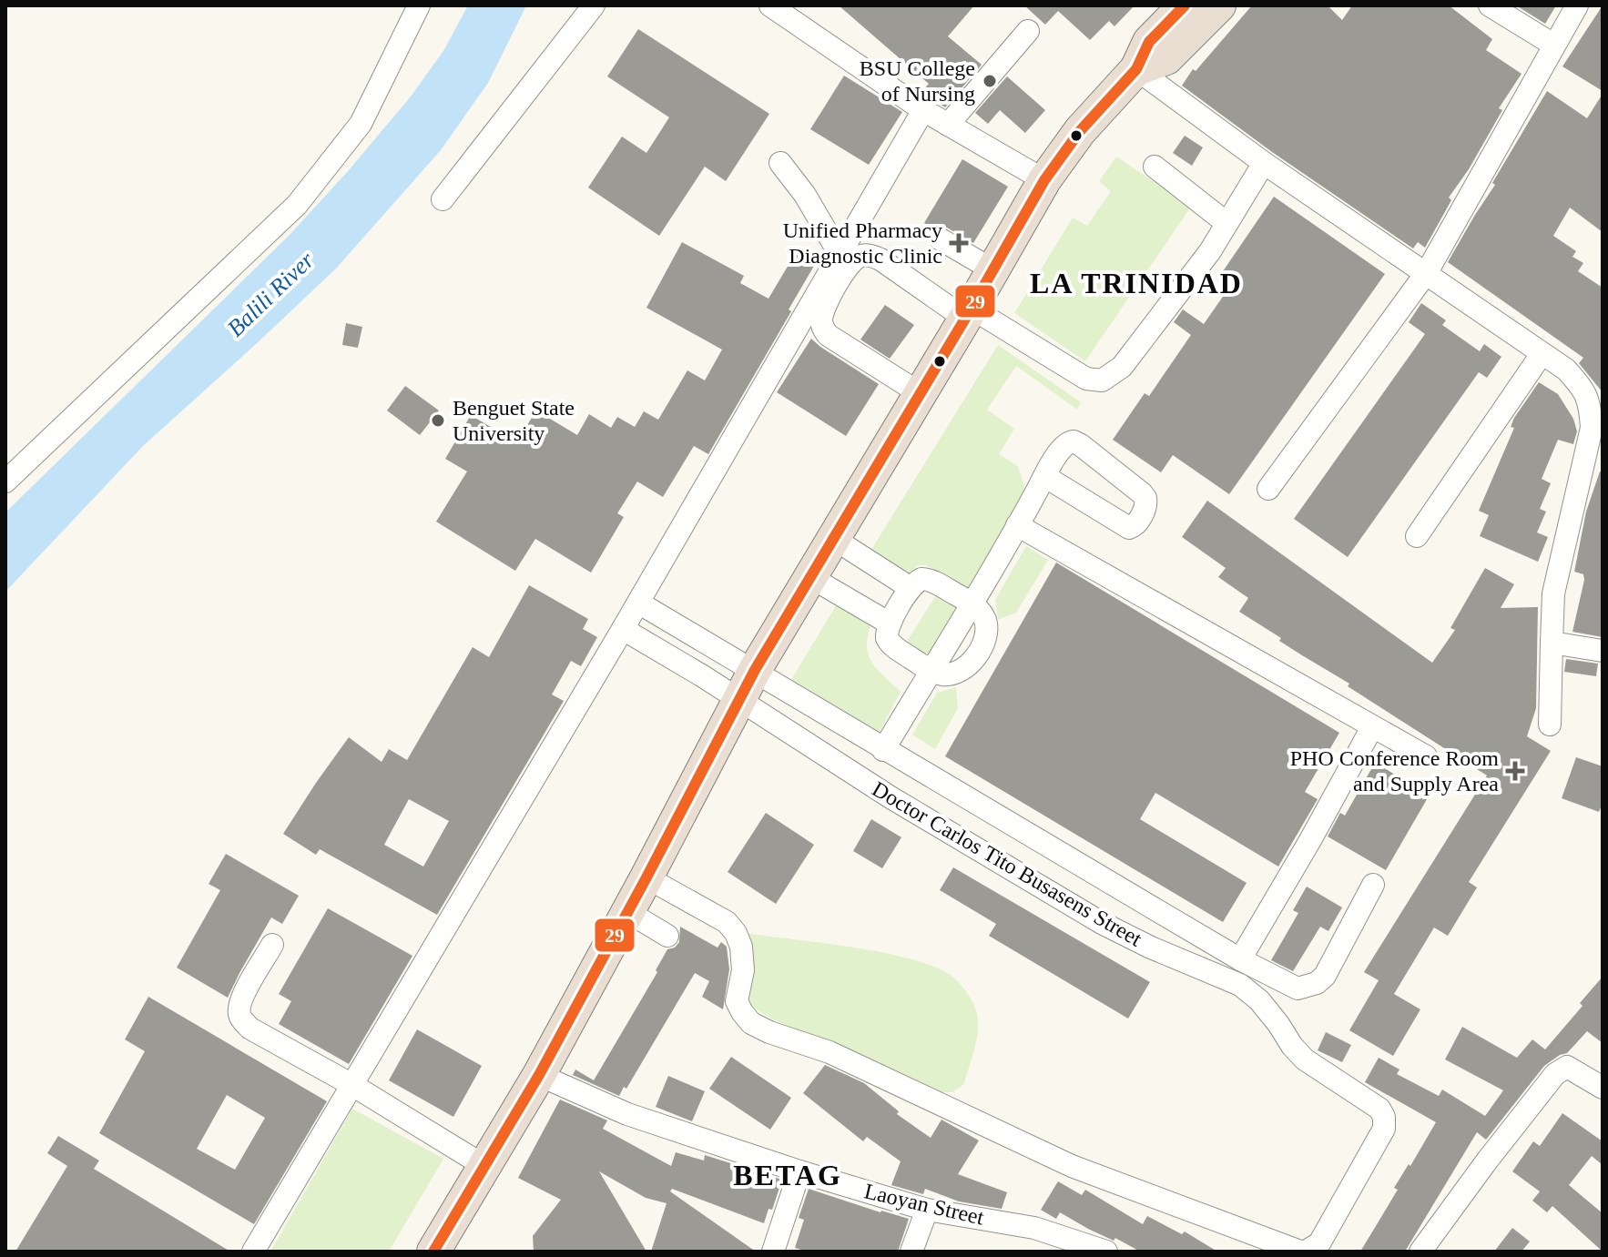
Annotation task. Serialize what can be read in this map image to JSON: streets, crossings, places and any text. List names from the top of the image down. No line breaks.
{"streets":{"street":["Doctor Carlos Tito Busasens Street","Laoyan Street"]},"districts":["LA TRINIDAD","BETAG"],"water":["Balili River"],"places":{"other":["BSU College of Nursing","Benguet State University"],"health":["Unified Pharmacy Diagnostic Clinic","PHO Conference Room and Supply Area"]},"lines":["transit line 29"]}
